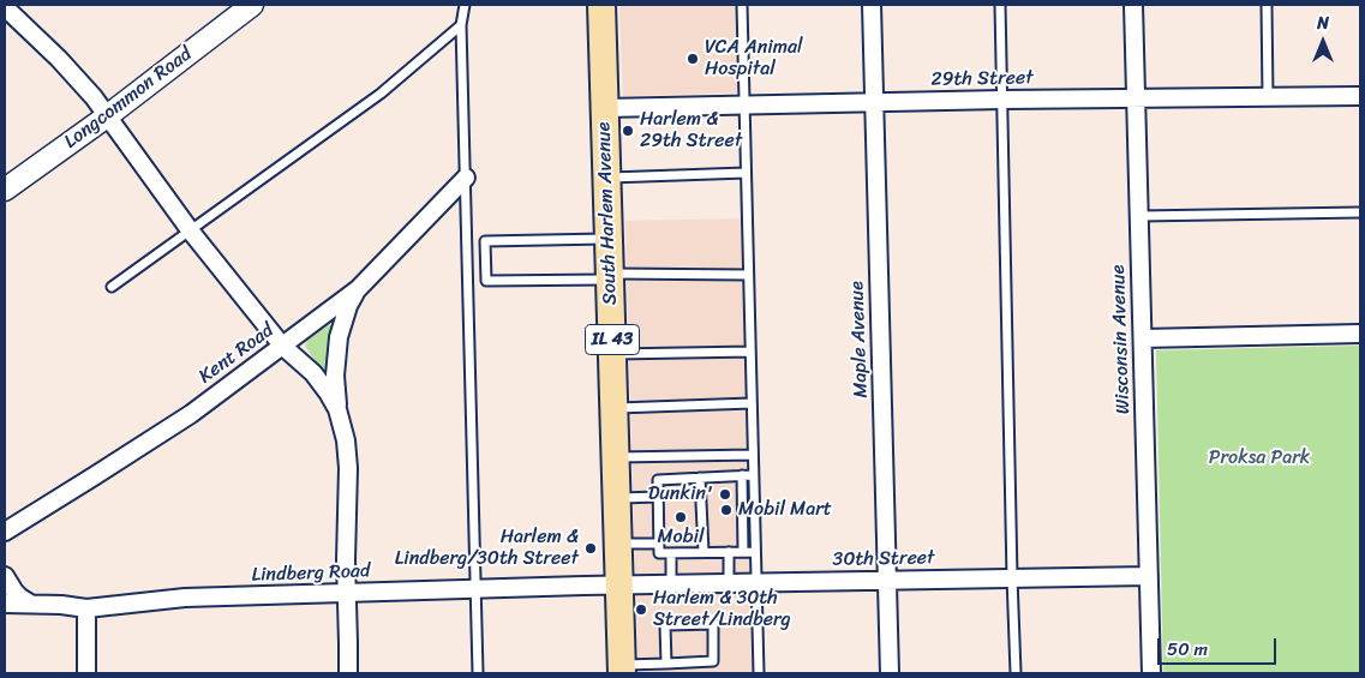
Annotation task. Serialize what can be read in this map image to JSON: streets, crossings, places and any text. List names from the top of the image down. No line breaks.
{"streets":{"main road":["South Harlem Avenue","IL 43"],"street":["29th Street","Longcommon Road","Maple Avenue","Wisconsin Avenue","Kent Road","30th Street","Lindberg Road"]},"crossings":[["29th Street","South Harlem Avenue"],["29th Street","Maple Avenue"],["29th Street","Wisconsin Avenue"],["South Harlem Avenue","30th Street"],["South Harlem Avenue","Lindberg Road"],["Maple Avenue","30th Street"],["Wisconsin Avenue","30th Street"],["30th Street","Lindberg Road"]],"parks":["Proksa Park"],"places":["VCA Animal Hospital","Harlem & 29th Street","Dunkin'","Mobil Mart","Mobil","Harlem & Lindberg/30th Street","Harlem & 30th Street/Lindberg"],"scale_bar":"50 m","north":"top"}
